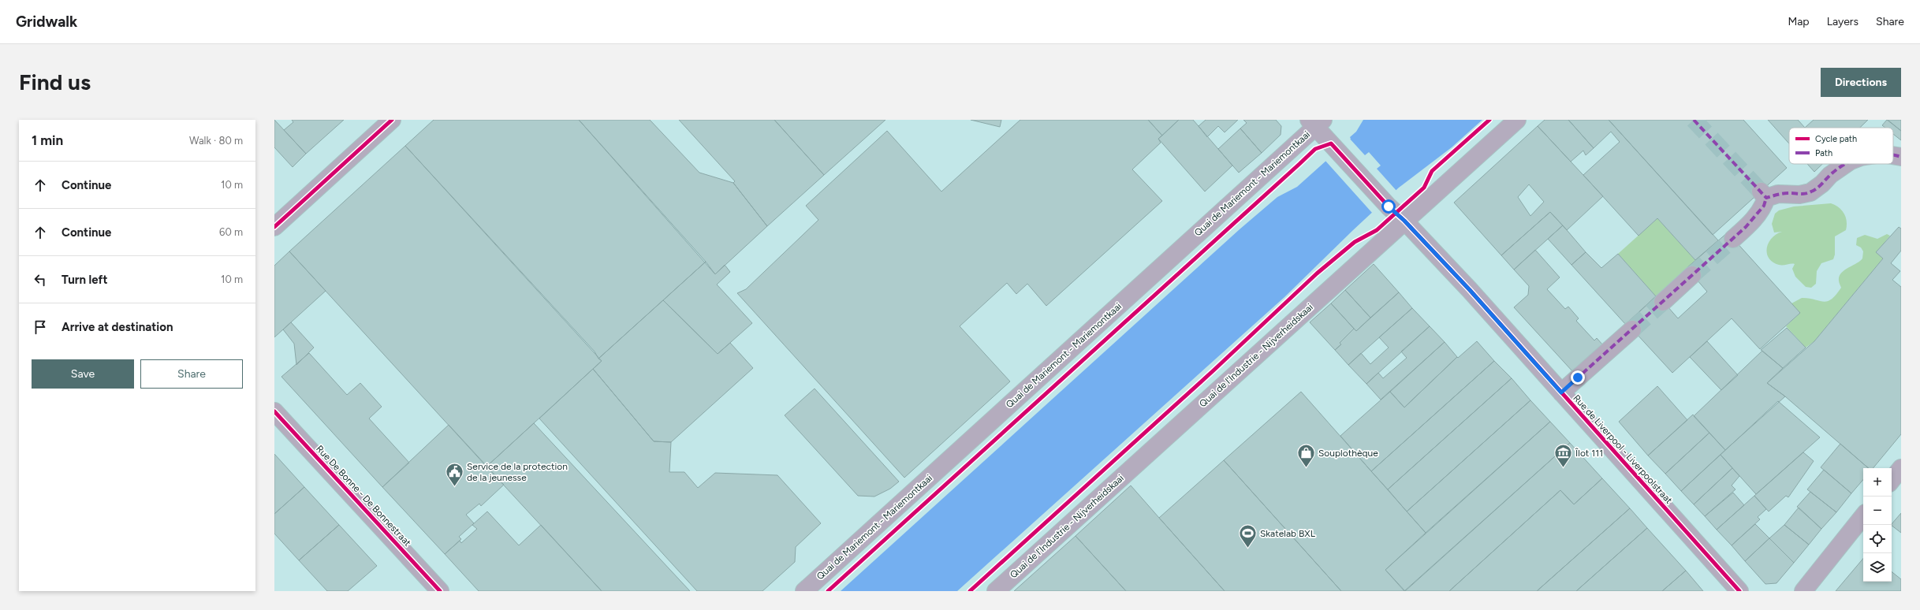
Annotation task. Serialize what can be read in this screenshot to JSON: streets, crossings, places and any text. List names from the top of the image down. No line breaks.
{"streets":{"street":["Quai de Mariemont - Mariemontkaai","Quai de l'Industrie - Nijverheidskaai","Rue de Liverpool - Liverpoolstraat","Rue De Bonne - De Bonnestraat"]},"crossings":[["Quai de Mariemont - Mariemontkaai","Rue de Liverpool - Liverpoolstraat"],["Quai de l'Industrie - Nijverheidskaai","Rue de Liverpool - Liverpoolstraat"]],"places":{"shop":["Souplothèque"],"museum":["Îlot 111"],"public building":["Service de la protection de la jeunesse"],"sports":["Skatelab BXL"]},"legend":["Cycle path","Path"],"page":{"header":"Gridwalk","nav":["Map","Layers","Share"],"buttons":["Directions",["Save","Share"]],"title":"Find us","heading":["1 min","Walk · 80 m"],"list":[["Continue","10 m"],["Continue","60 m"],["Turn left","10 m"],"Arrive at destination"],"map_buttons":["+","−"]}}
